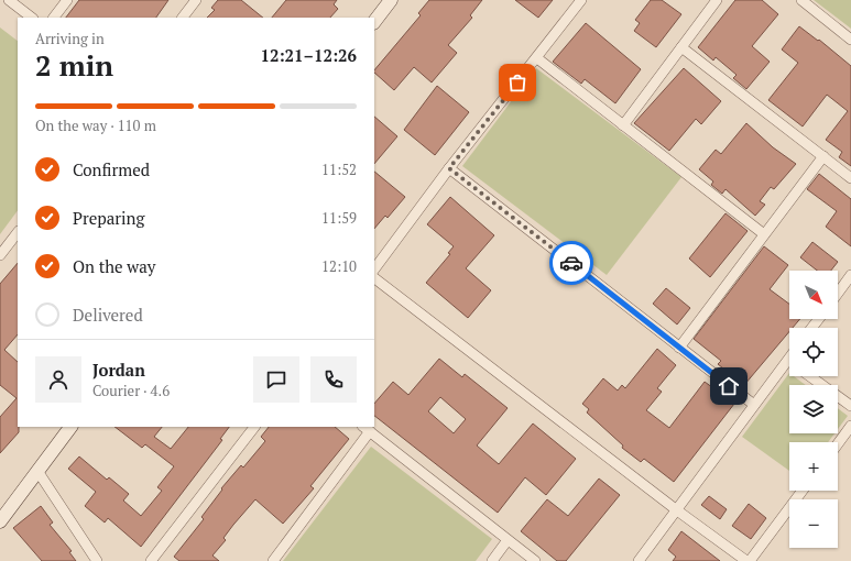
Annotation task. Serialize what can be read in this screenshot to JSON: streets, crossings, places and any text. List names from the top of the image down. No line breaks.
{"north":"bottom right","page":{"heading":["2 min","Arriving in","12:21–12:26"],"panel":["Jordan","Courier · 4.6"],"bar":"On the way · 110 m","list":[["Confirmed","11:52"],["Preparing","11:59"],["On the way","12:10"],"Delivered"],"map_buttons":["+","−"]}}
